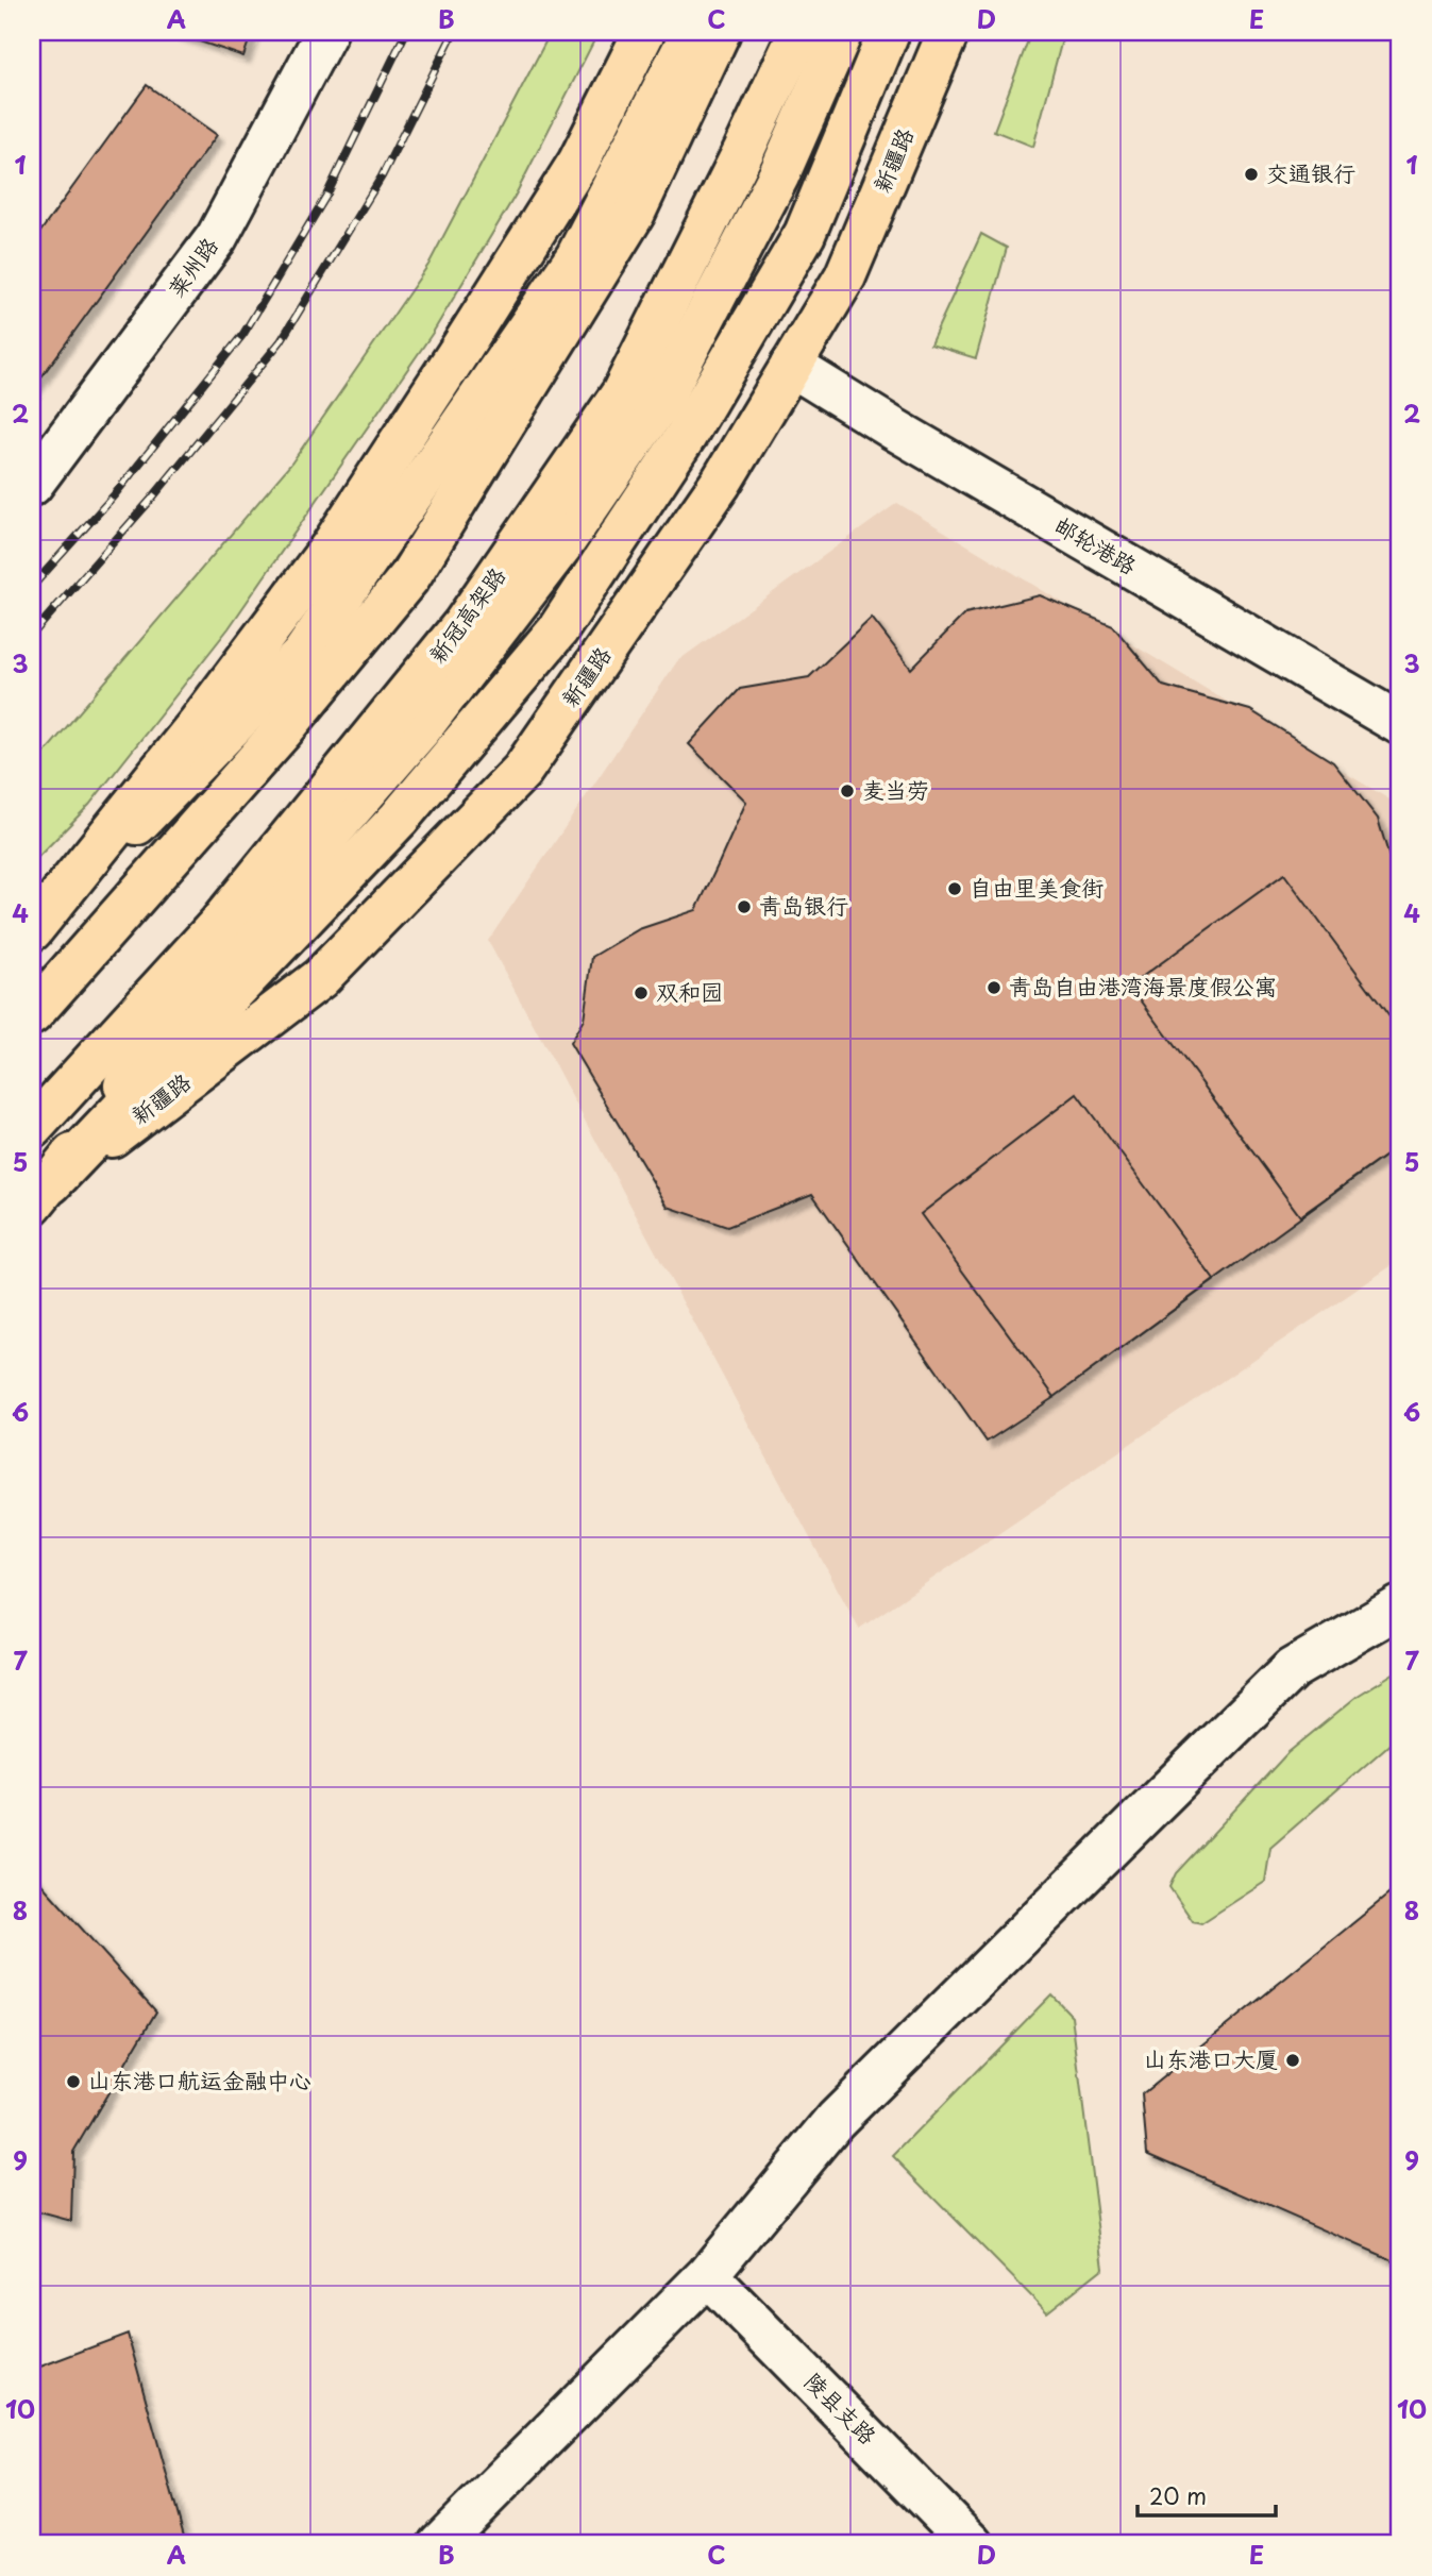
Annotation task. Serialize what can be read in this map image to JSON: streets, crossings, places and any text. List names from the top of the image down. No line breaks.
{"streets":{"main road":["新疆路","新冠高架路"],"street":["莱州路","邮轮港路","陵县支路"]},"crossings":[["新疆路","邮轮港路"]],"places":["交通银行","麦当劳","自由里美食街","青岛银行","青岛自由港湾海景度假公寓","双和园","山东港口大厦","山东港口航运金融中心"],"scale_bar":"20 m","grid":{"columns":["A","B","C","D","E"],"rows":["1","2","3","4","5","6","7","8","9","10"]}}
